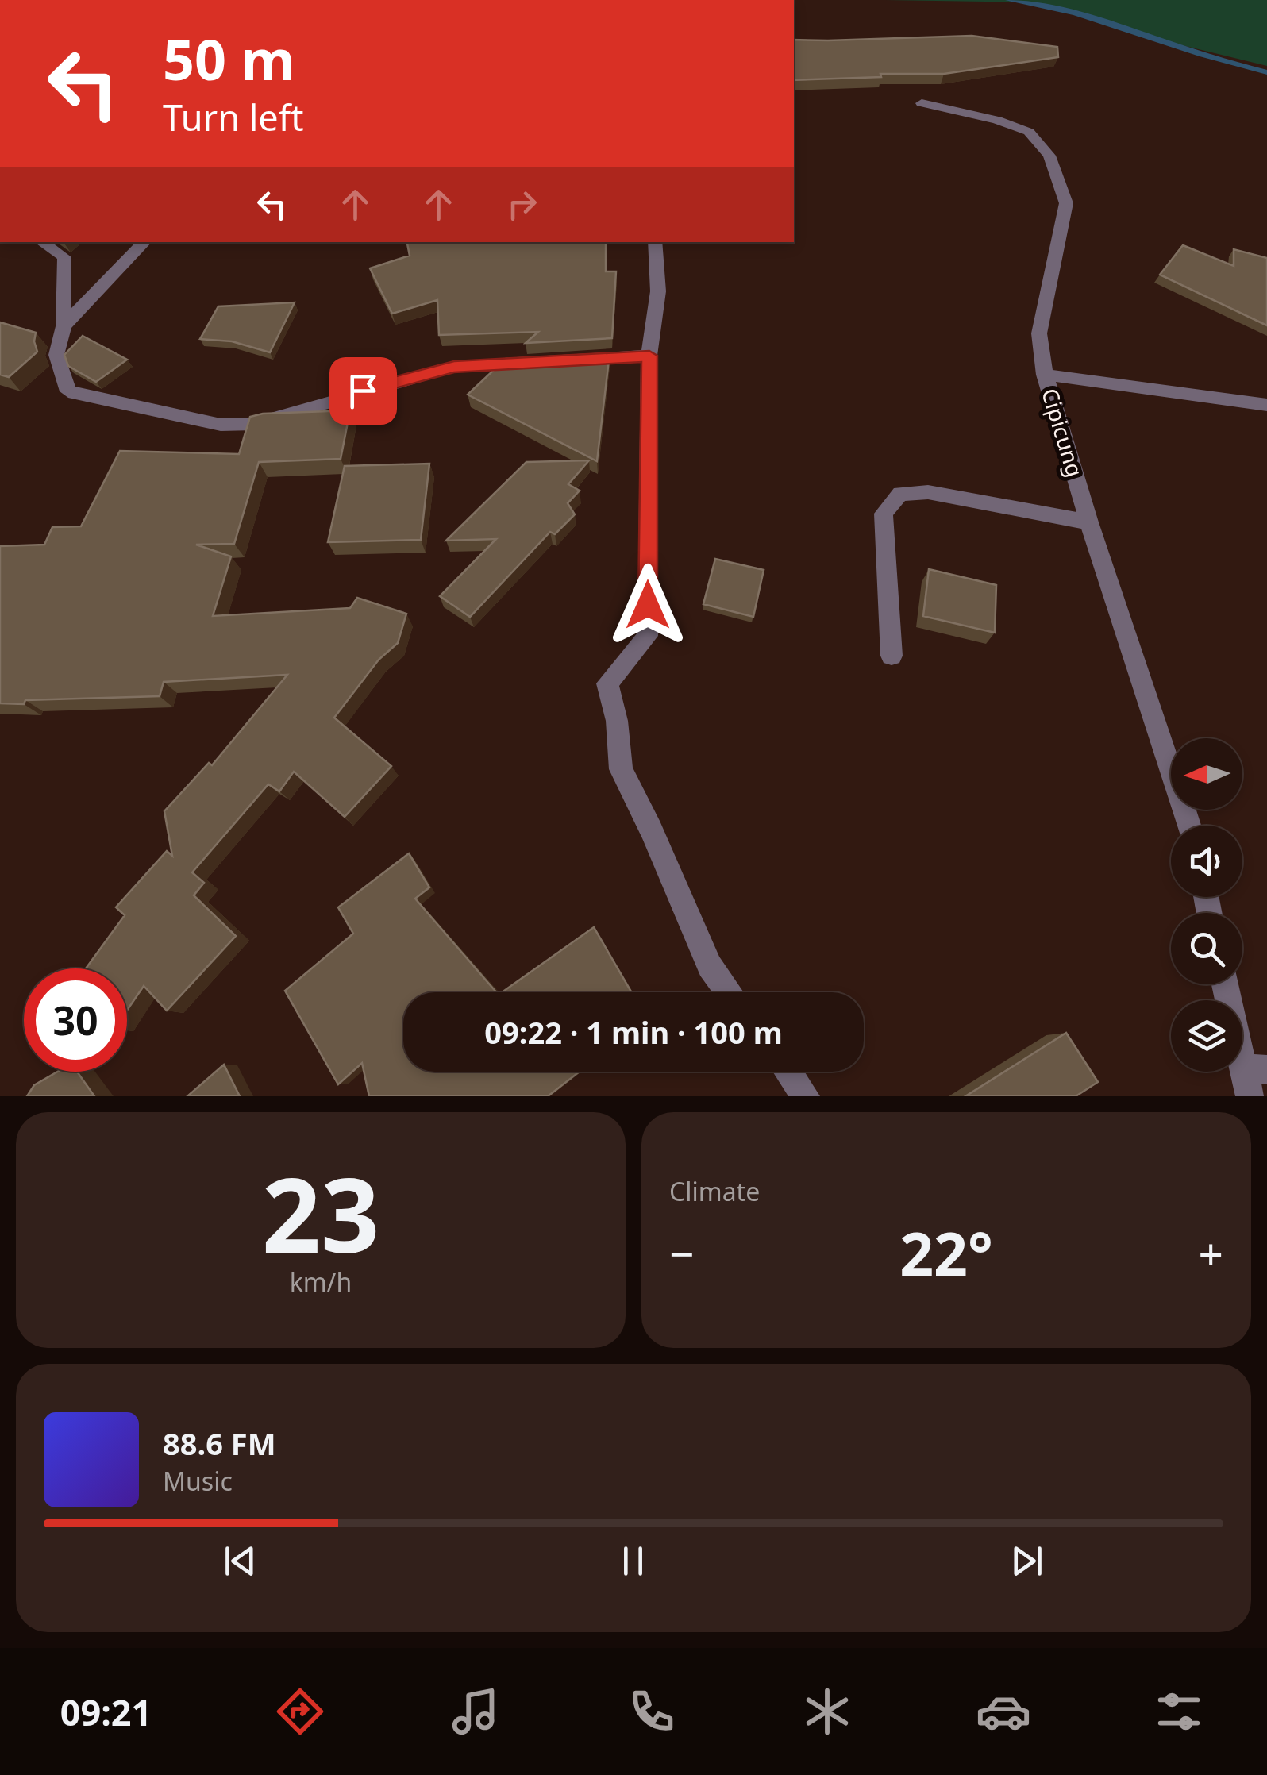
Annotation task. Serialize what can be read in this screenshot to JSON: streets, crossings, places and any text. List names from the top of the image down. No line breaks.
{"streets":{"street":["Cipicung"]},"north":"left","page":{"turn":["50 m","Turn left"],"limit":"30","trip":"09:22 · 1 min · 100 m","tile":[["23","km/h"],"Climate"],"heat":["−","22°","+"],"song":["88.6 FM","Music"],"tabs":"09:21"}}
